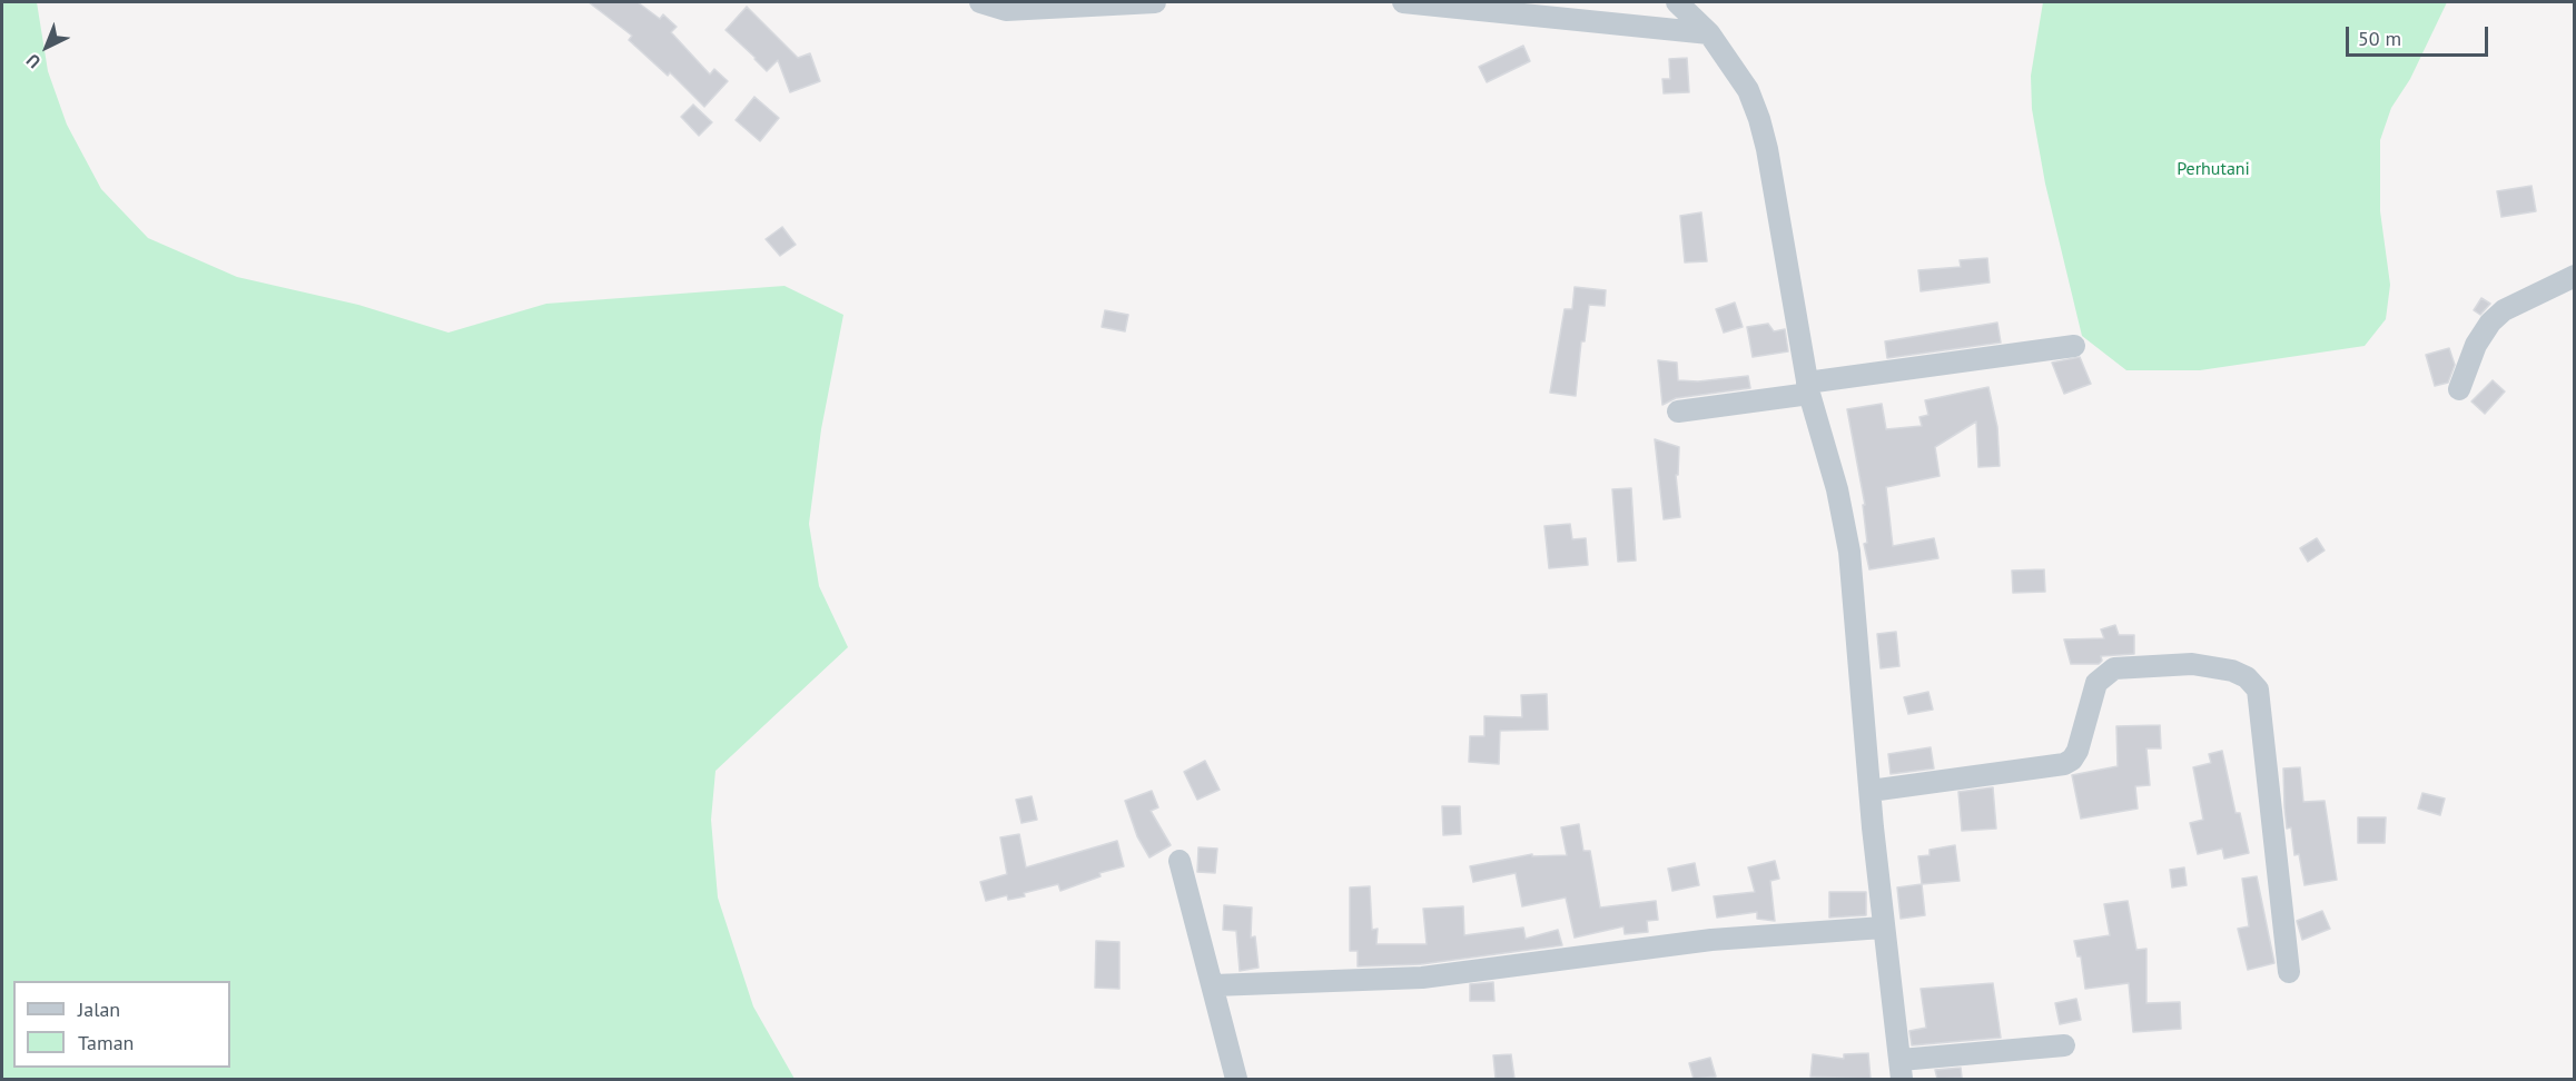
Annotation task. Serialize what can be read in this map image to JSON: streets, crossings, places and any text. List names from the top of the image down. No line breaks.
{"parks":["Perhutani"],"legend":["Jalan","Taman"],"scale_bar":"50 m","north":"bottom left"}
